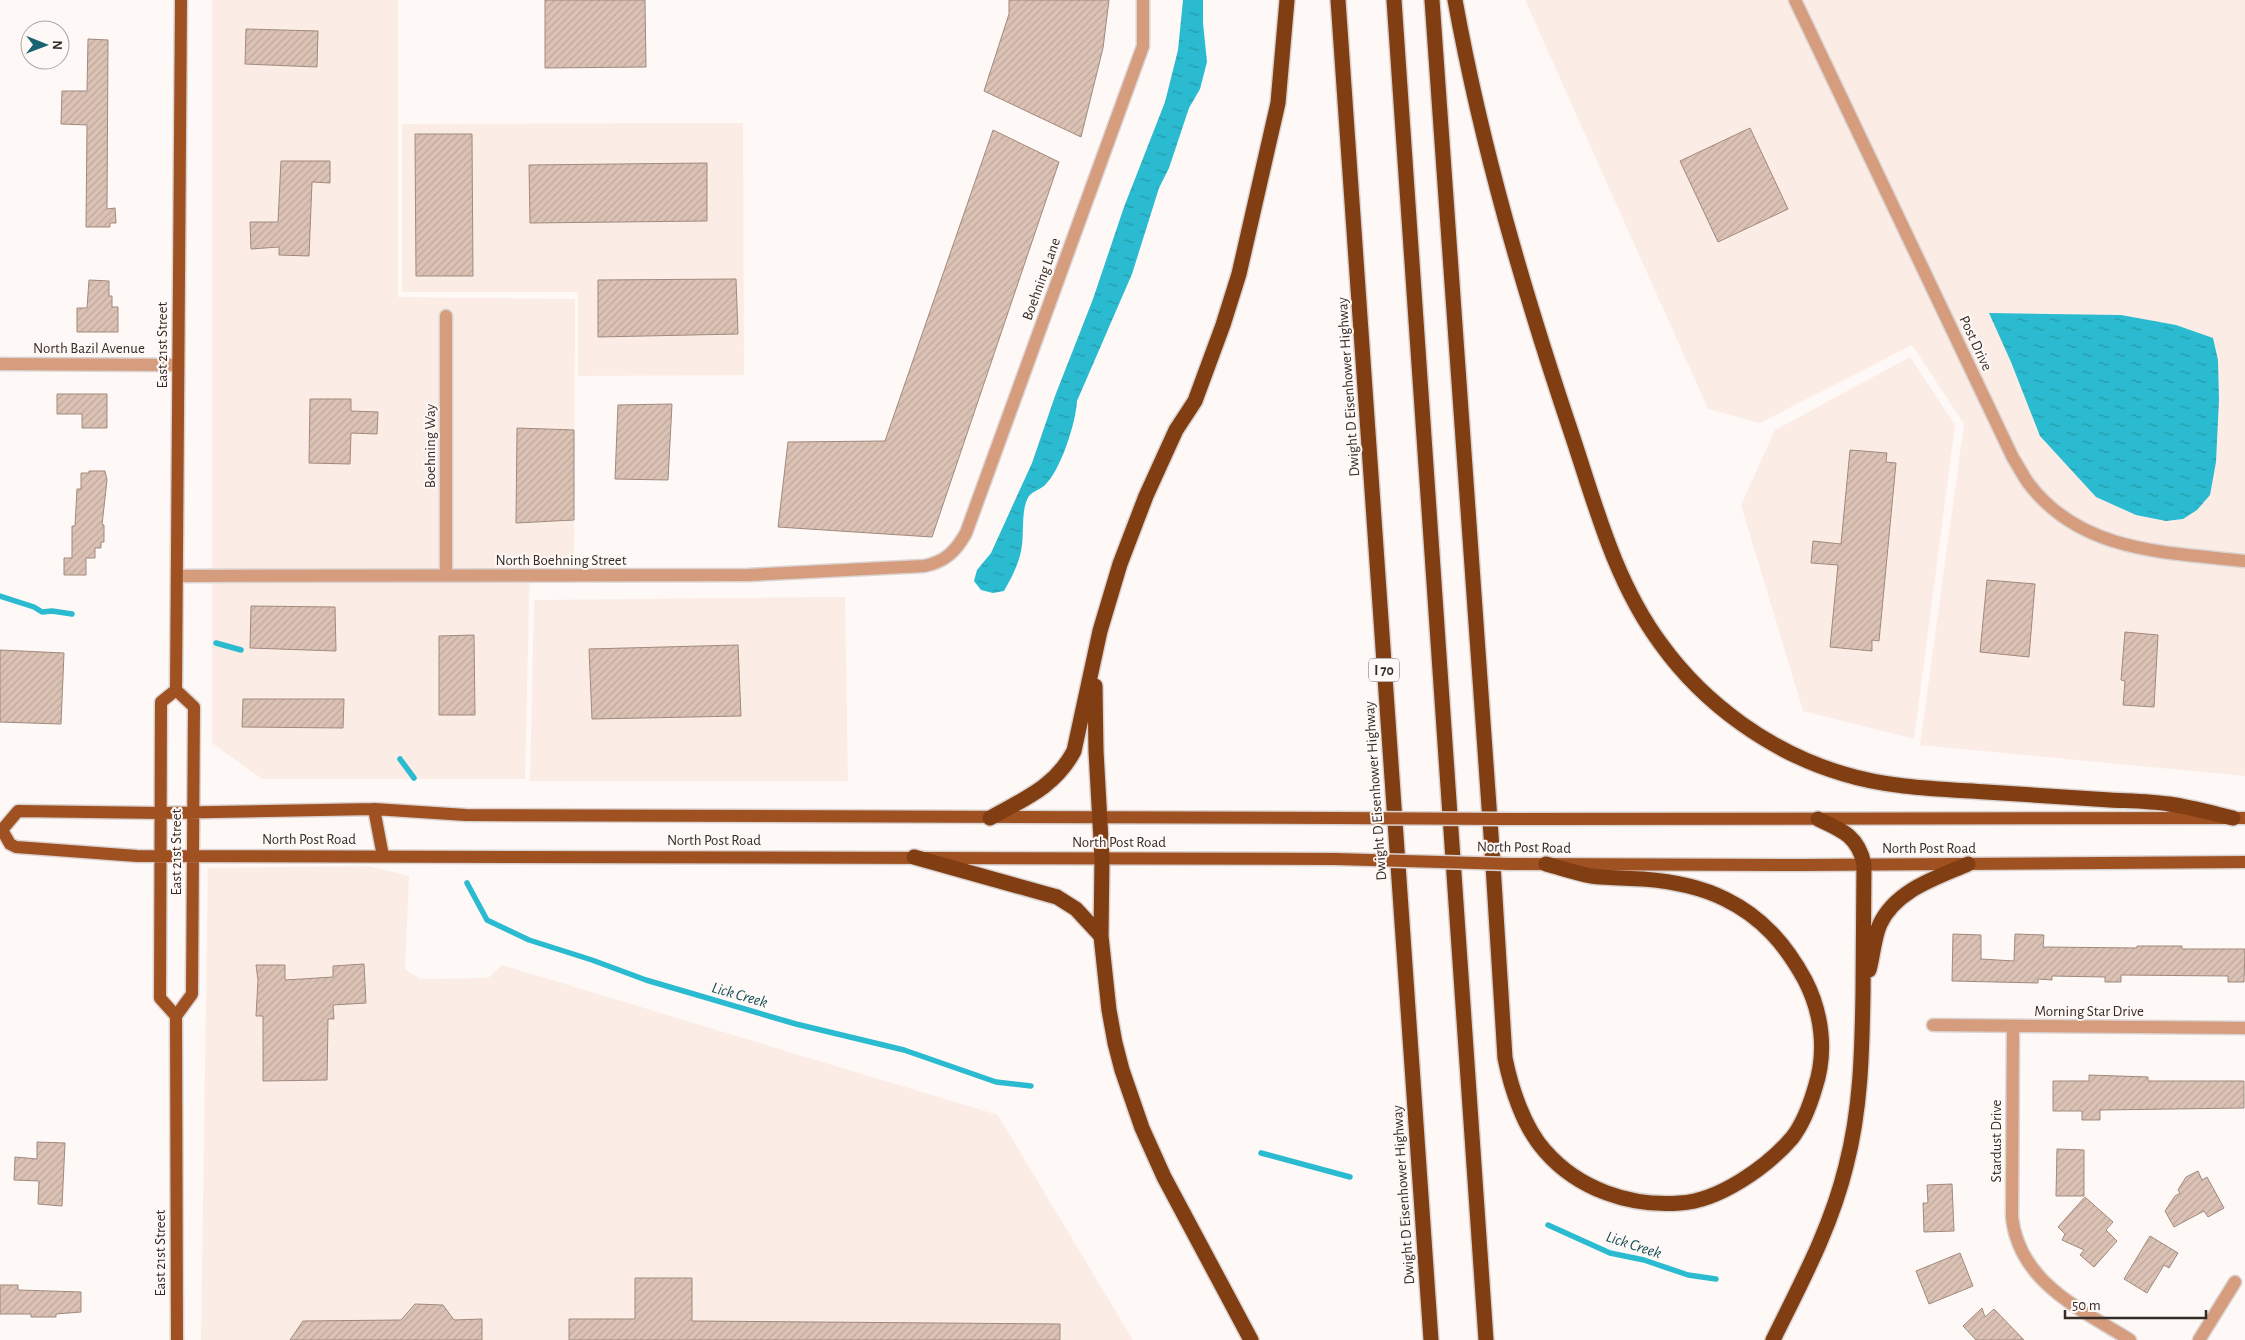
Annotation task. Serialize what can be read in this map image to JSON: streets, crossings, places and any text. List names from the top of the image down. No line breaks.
{"streets":{"highway":["Dwight D Eisenhower Highway","I 70"],"main road":["East 21st Street","North Post Road"],"street":["Boehning Lane","Post Drive","North Bazil Avenue","Boehning Way","North Boehning Street","Morning Star Drive","Stardust Drive"]},"crossings":[["Boehning Lane","North Boehning Street"],["East 21st Street","North Bazil Avenue"],["East 21st Street","North Boehning Street"],["East 21st Street","North Post Road"],["Boehning Way","North Boehning Street"],["Morning Star Drive","Stardust Drive"]],"water":["Lick Creek"],"scale_bar":"50 m","north":"right"}
